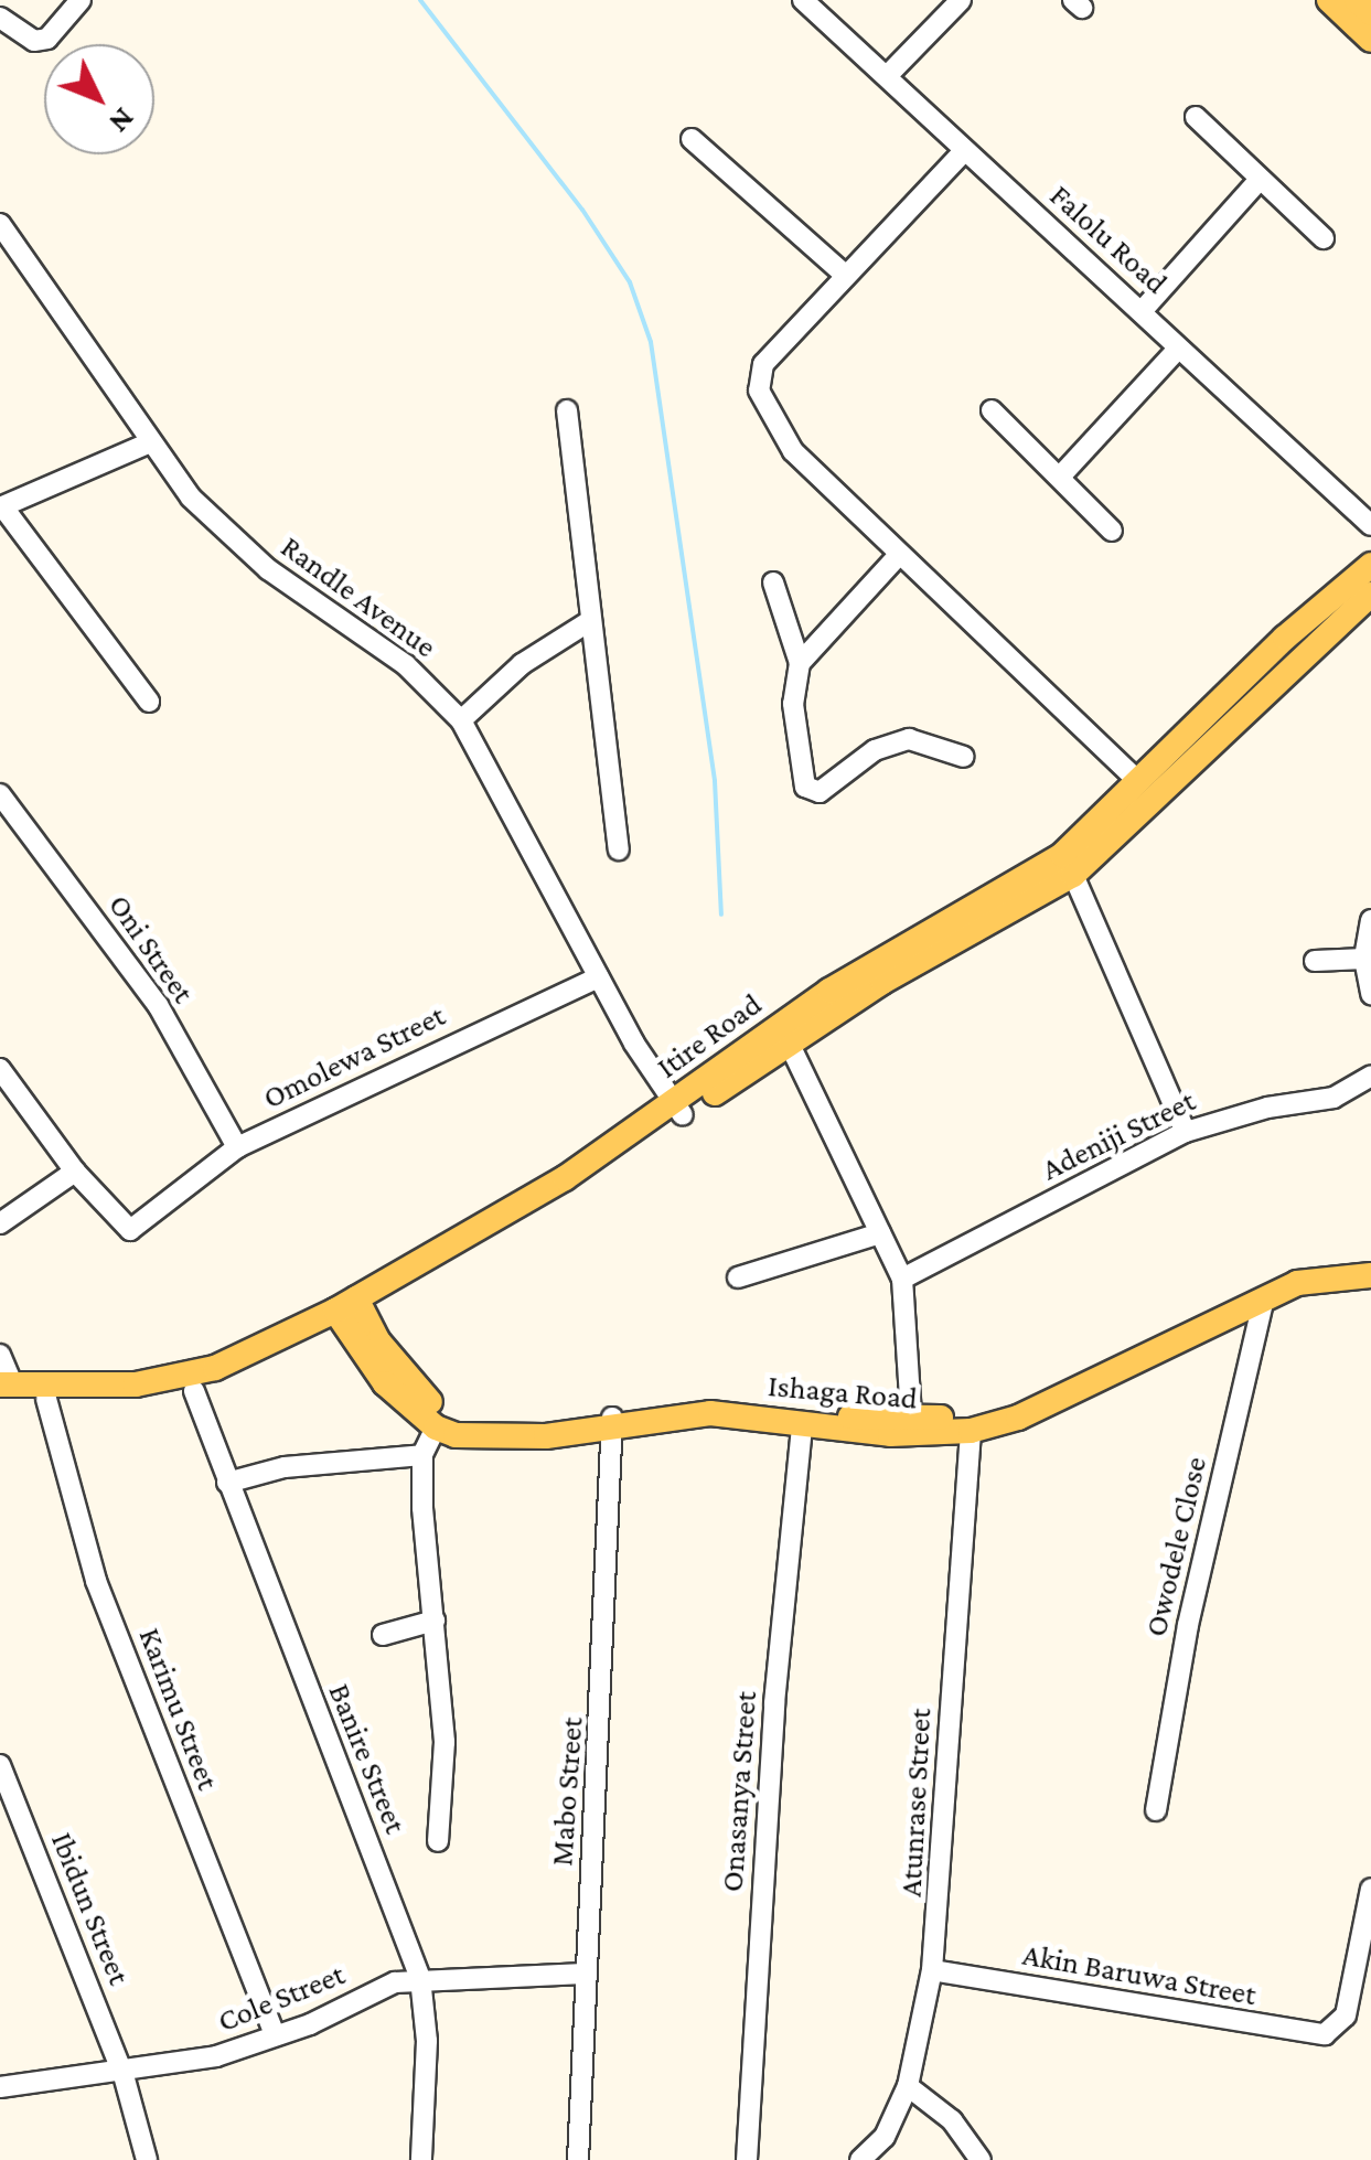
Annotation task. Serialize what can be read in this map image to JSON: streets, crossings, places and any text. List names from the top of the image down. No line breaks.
{"streets":{"main road":["Itire Road","Ishaga Road"],"street":["Falolu Road","Randle Avenue","Oni Street","Omolewa Street","Adeniji Street","Owodele Close","Karimu Street","Banire Street","Mabo Street","Onasanya Street","Atunrase Street","Ibidun Street","Akin Baruwa Street","Cole Street"]},"crossings":[["Randle Avenue","Itire Road"],["Randle Avenue","Omolewa Street"],["Oni Street","Omolewa Street"],["Itire Road","Ishaga Road"],["Itire Road","Karimu Street"],["Itire Road","Banire Street"],["Ishaga Road","Owodele Close"],["Ishaga Road","Mabo Street"],["Ishaga Road","Onasanya Street"],["Ishaga Road","Atunrase Street"],["Karimu Street","Cole Street"],["Banire Street","Cole Street"],["Mabo Street","Cole Street"],["Atunrase Street","Akin Baruwa Street"],["Ibidun Street","Cole Street"]],"north":"bottom right"}
